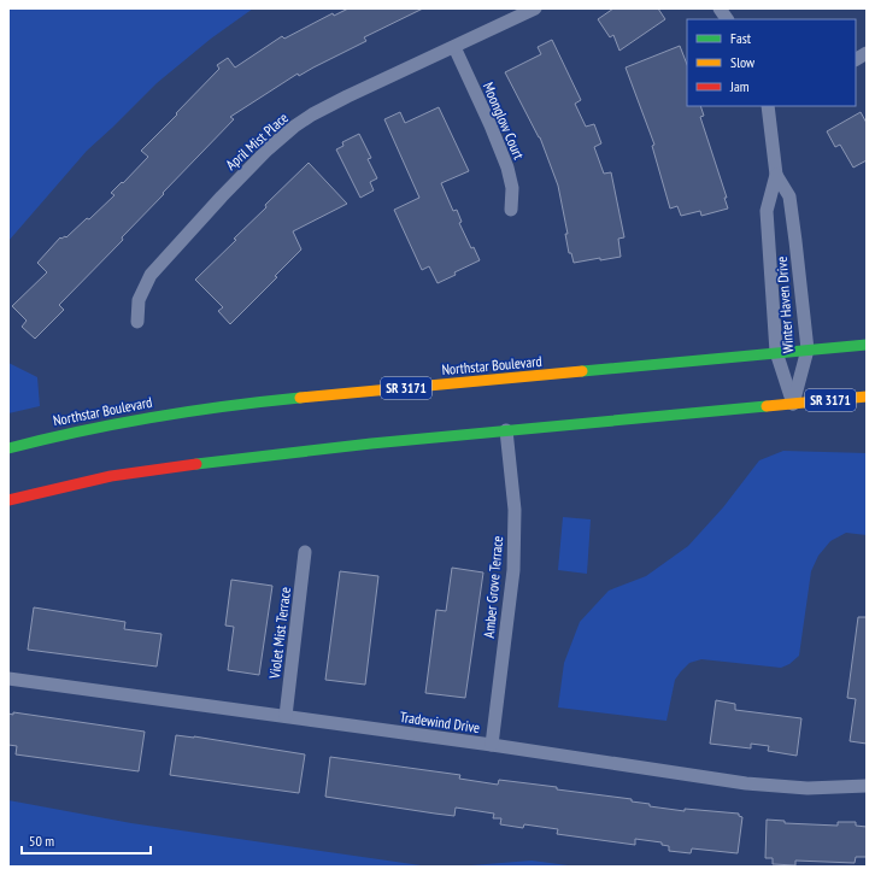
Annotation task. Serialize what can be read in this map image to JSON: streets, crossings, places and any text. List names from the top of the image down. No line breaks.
{"streets":{"main road":["Northstar Boulevard","SR 3171"],"street":["Moonglow Court","April Mist Place","Winter Haven Drive","Amber Grove Terrace","Violet Mist Terrace","Tradewind Drive"]},"crossings":[["Moonglow Court","April Mist Place"],["Winter Haven Drive","Northstar Boulevard"],["Winter Haven Drive","SR 3171"],["SR 3171","Amber Grove Terrace"],["Amber Grove Terrace","Tradewind Drive"],["Violet Mist Terrace","Tradewind Drive"]],"legend":["Fast","Slow","Jam"],"scale_bar":"50 m"}
